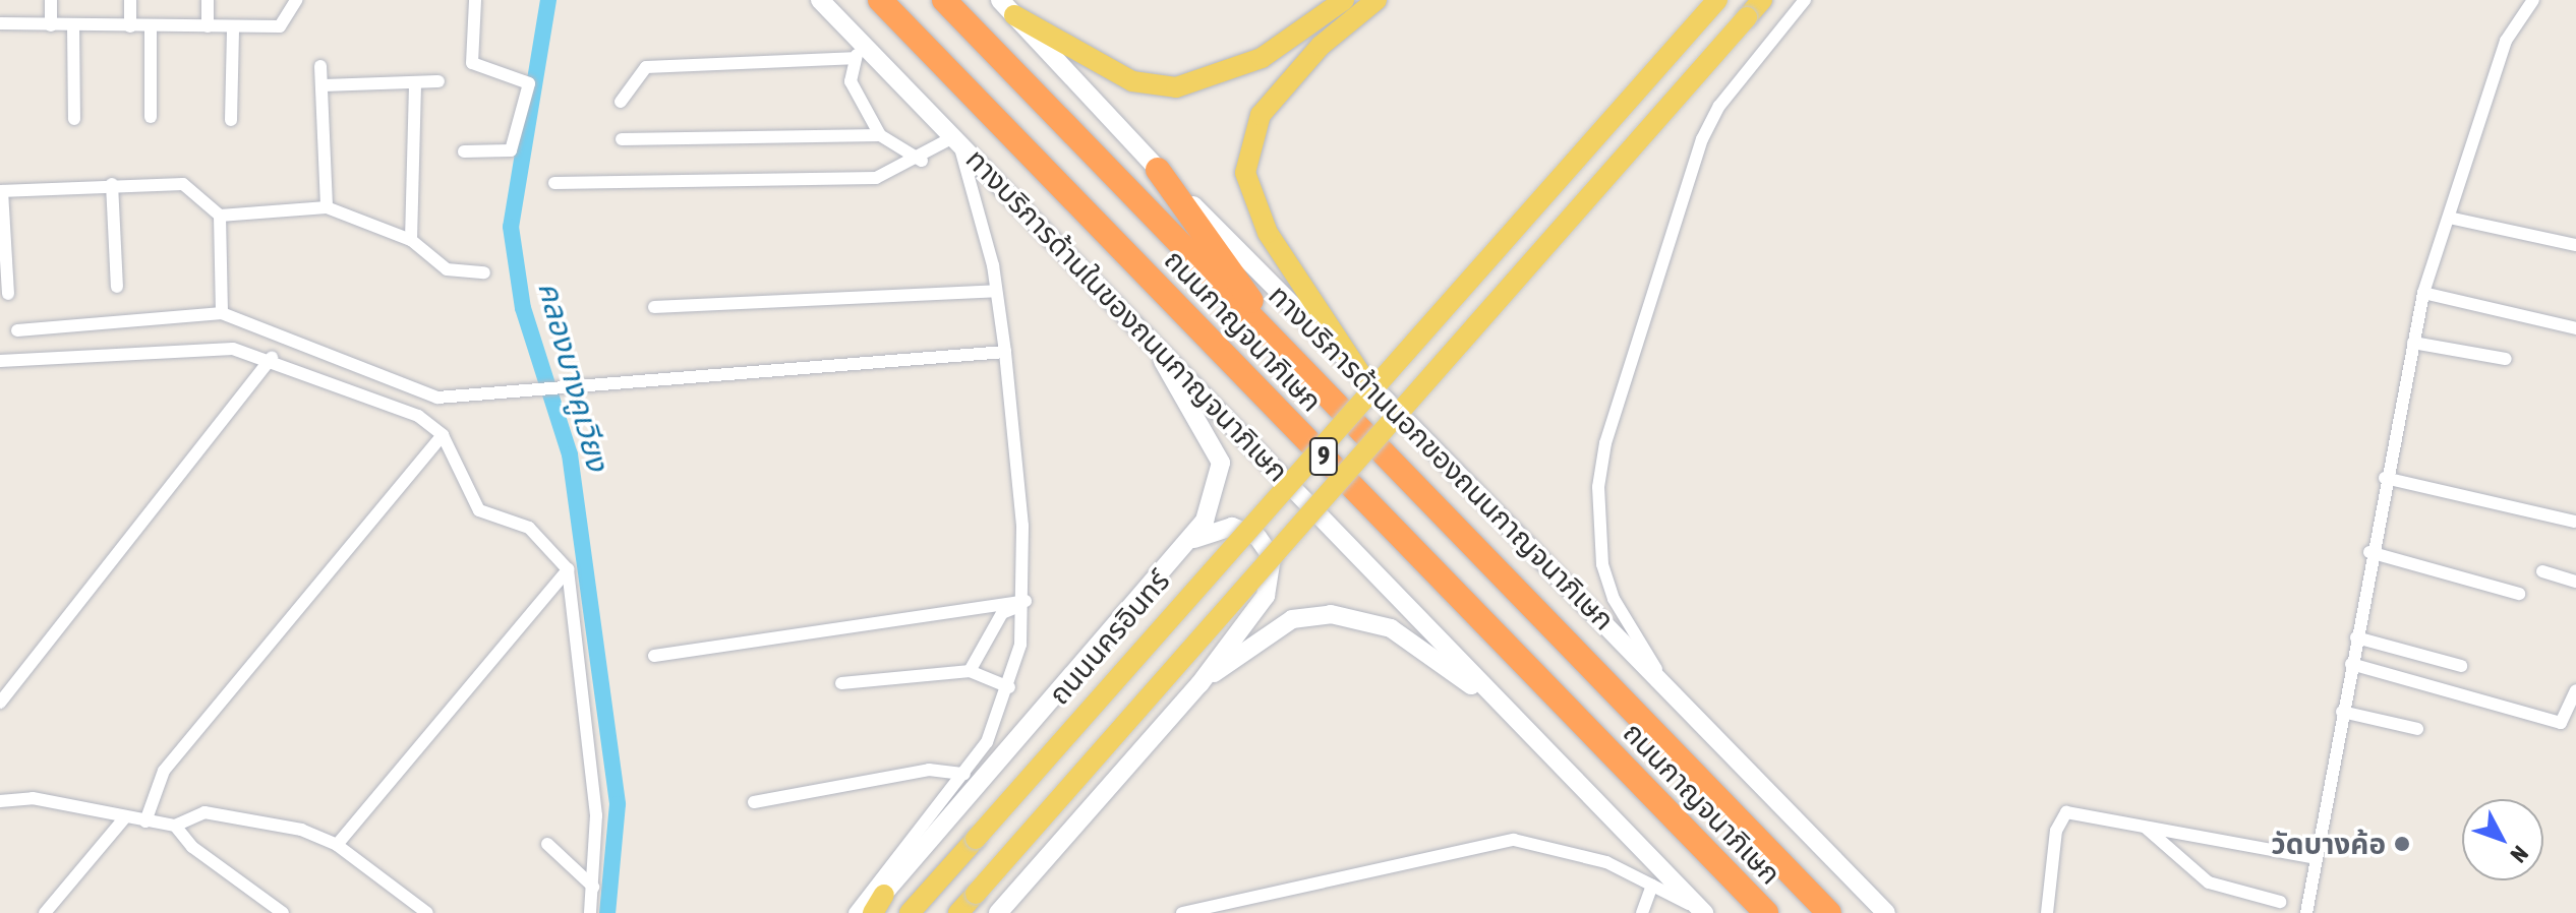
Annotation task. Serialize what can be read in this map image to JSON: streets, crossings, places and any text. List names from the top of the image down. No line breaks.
{"streets":{"highway":["ถนนกาญจนาภิเษก","9"],"main road":["ทางบริการด้านในของถนนกาญจนาภิเษก","ทางบริการด้านนอกของถนนกาญจนาภิเษก","ถนนนครอินทร์"]},"crossings":[["ทางบริการด้านในของถนนกาญจนาภิเษก","ถนนนครอินทร์"]],"water":["คลองบางคูเวียง"],"places":["วัดบางค้อ"],"north":"bottom right"}
